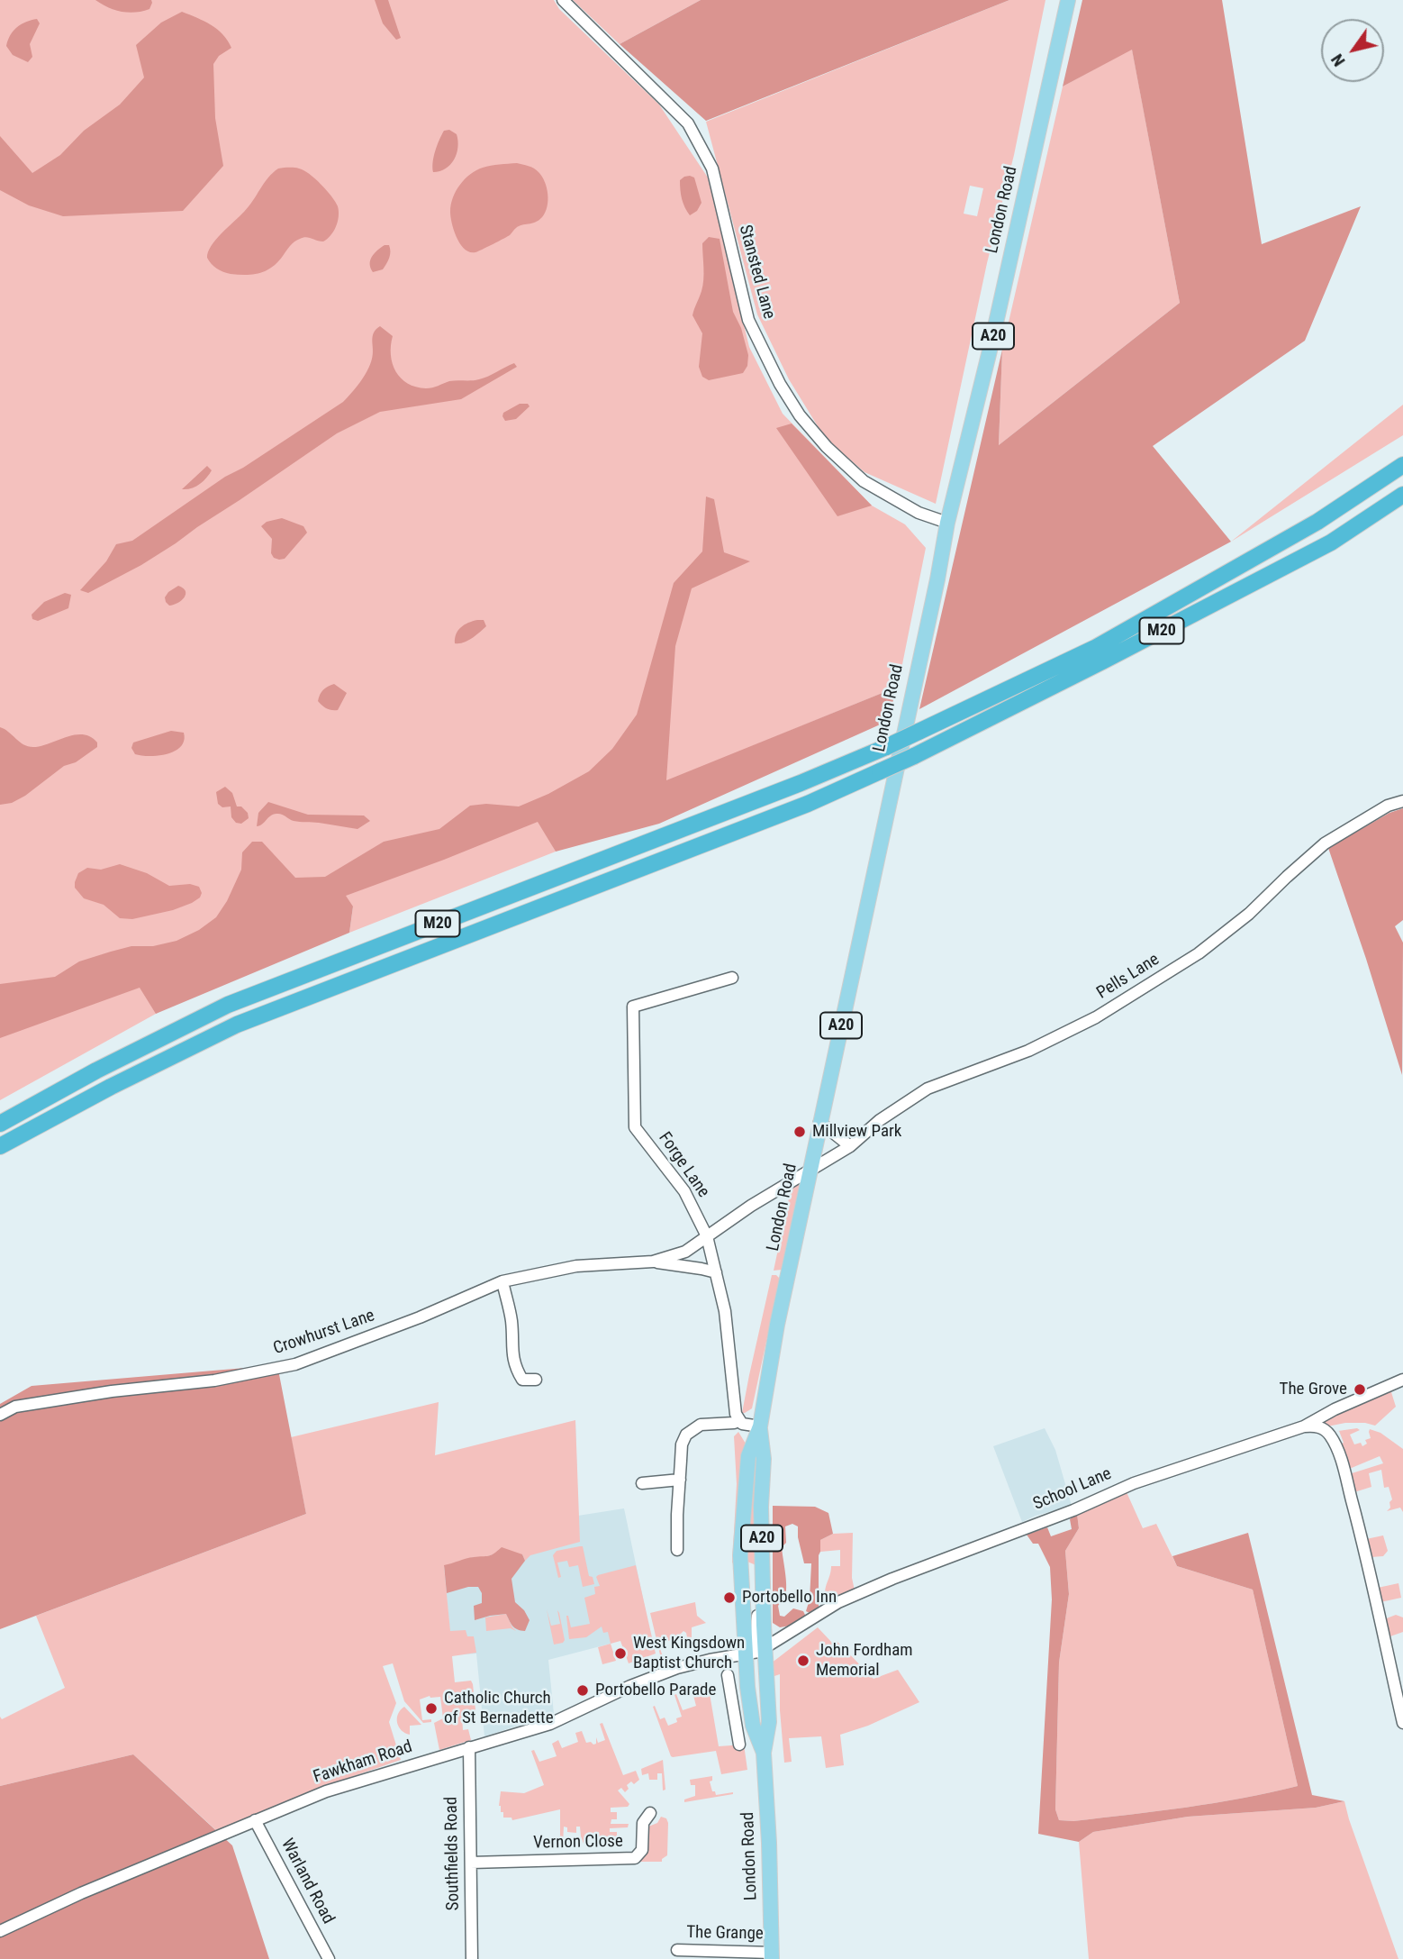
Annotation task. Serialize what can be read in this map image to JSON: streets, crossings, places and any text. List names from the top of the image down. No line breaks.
{"streets":{"highway":["M20"],"main road":["London Road","A20"],"street":["Stansted Lane","Pells Lane","Forge Lane","Crowhurst Lane","School Lane","Fawkham Road","Vernon Close","Southfields Road","Warland Road","The Grange"]},"crossings":[["London Road","Stansted Lane"],["London Road","Pells Lane"],["London Road","Crowhurst Lane"],["London Road","School Lane"],["London Road","Fawkham Road"],["London Road","The Grange"],["Pells Lane","Crowhurst Lane"],["Forge Lane","Crowhurst Lane"],["School Lane","Fawkham Road"],["Fawkham Road","Southfields Road"],["Fawkham Road","Warland Road"],["Vernon Close","Southfields Road"]],"places":["Millview Park","The Grove","Portobello Inn","West Kingsdown Baptist Church","John Fordham Memorial","Portobello Parade","Catholic Church of St Bernadette"],"north":"bottom left"}
